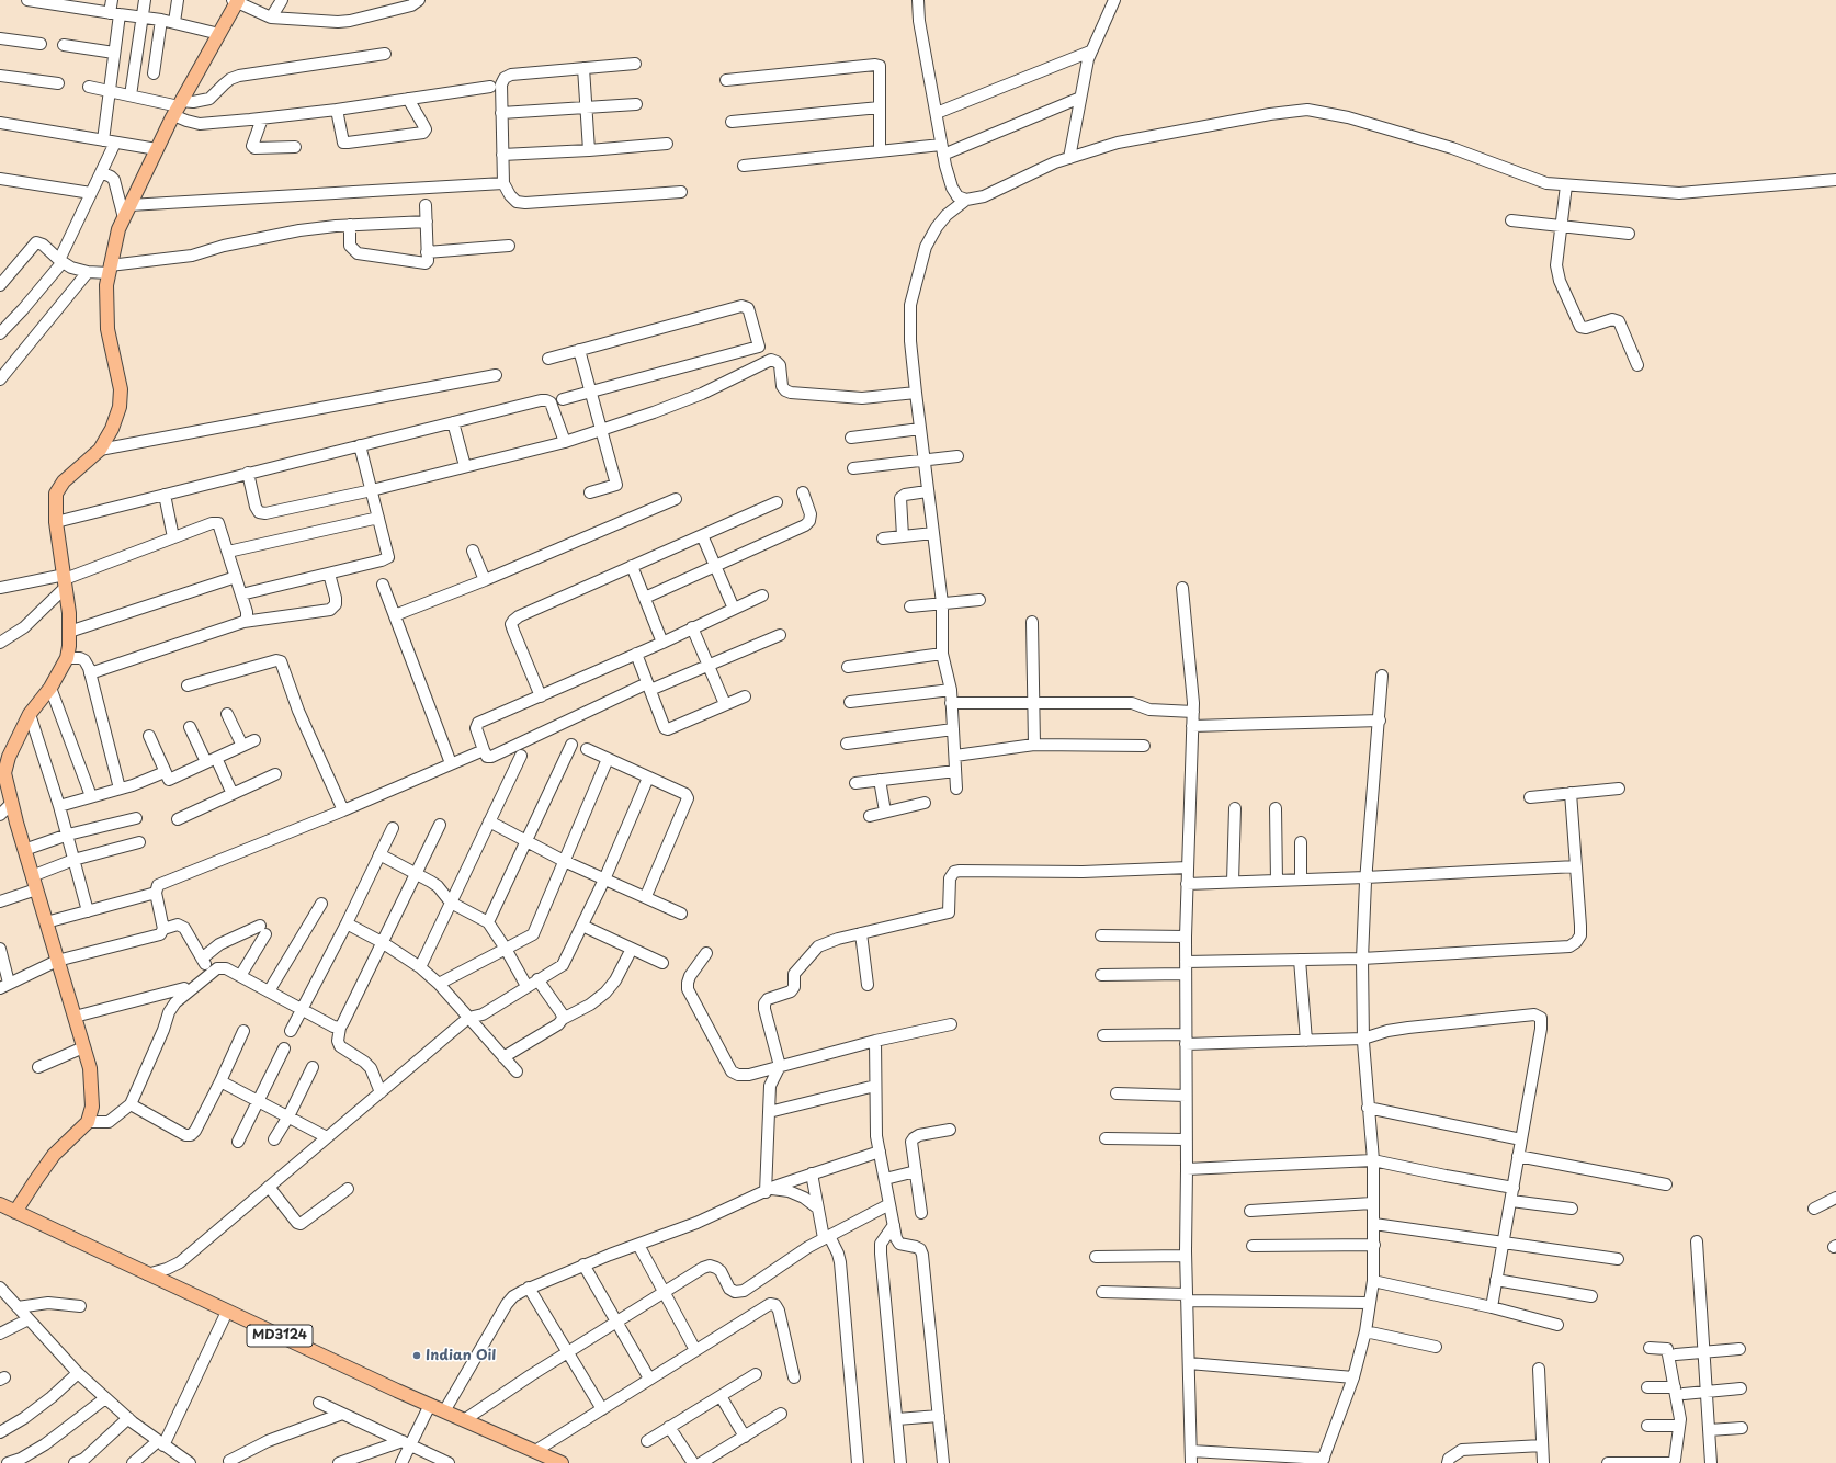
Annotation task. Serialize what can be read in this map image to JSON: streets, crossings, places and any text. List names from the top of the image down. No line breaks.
{"streets":{"main road":["MD3124"]},"places":["Indian Oil"]}
